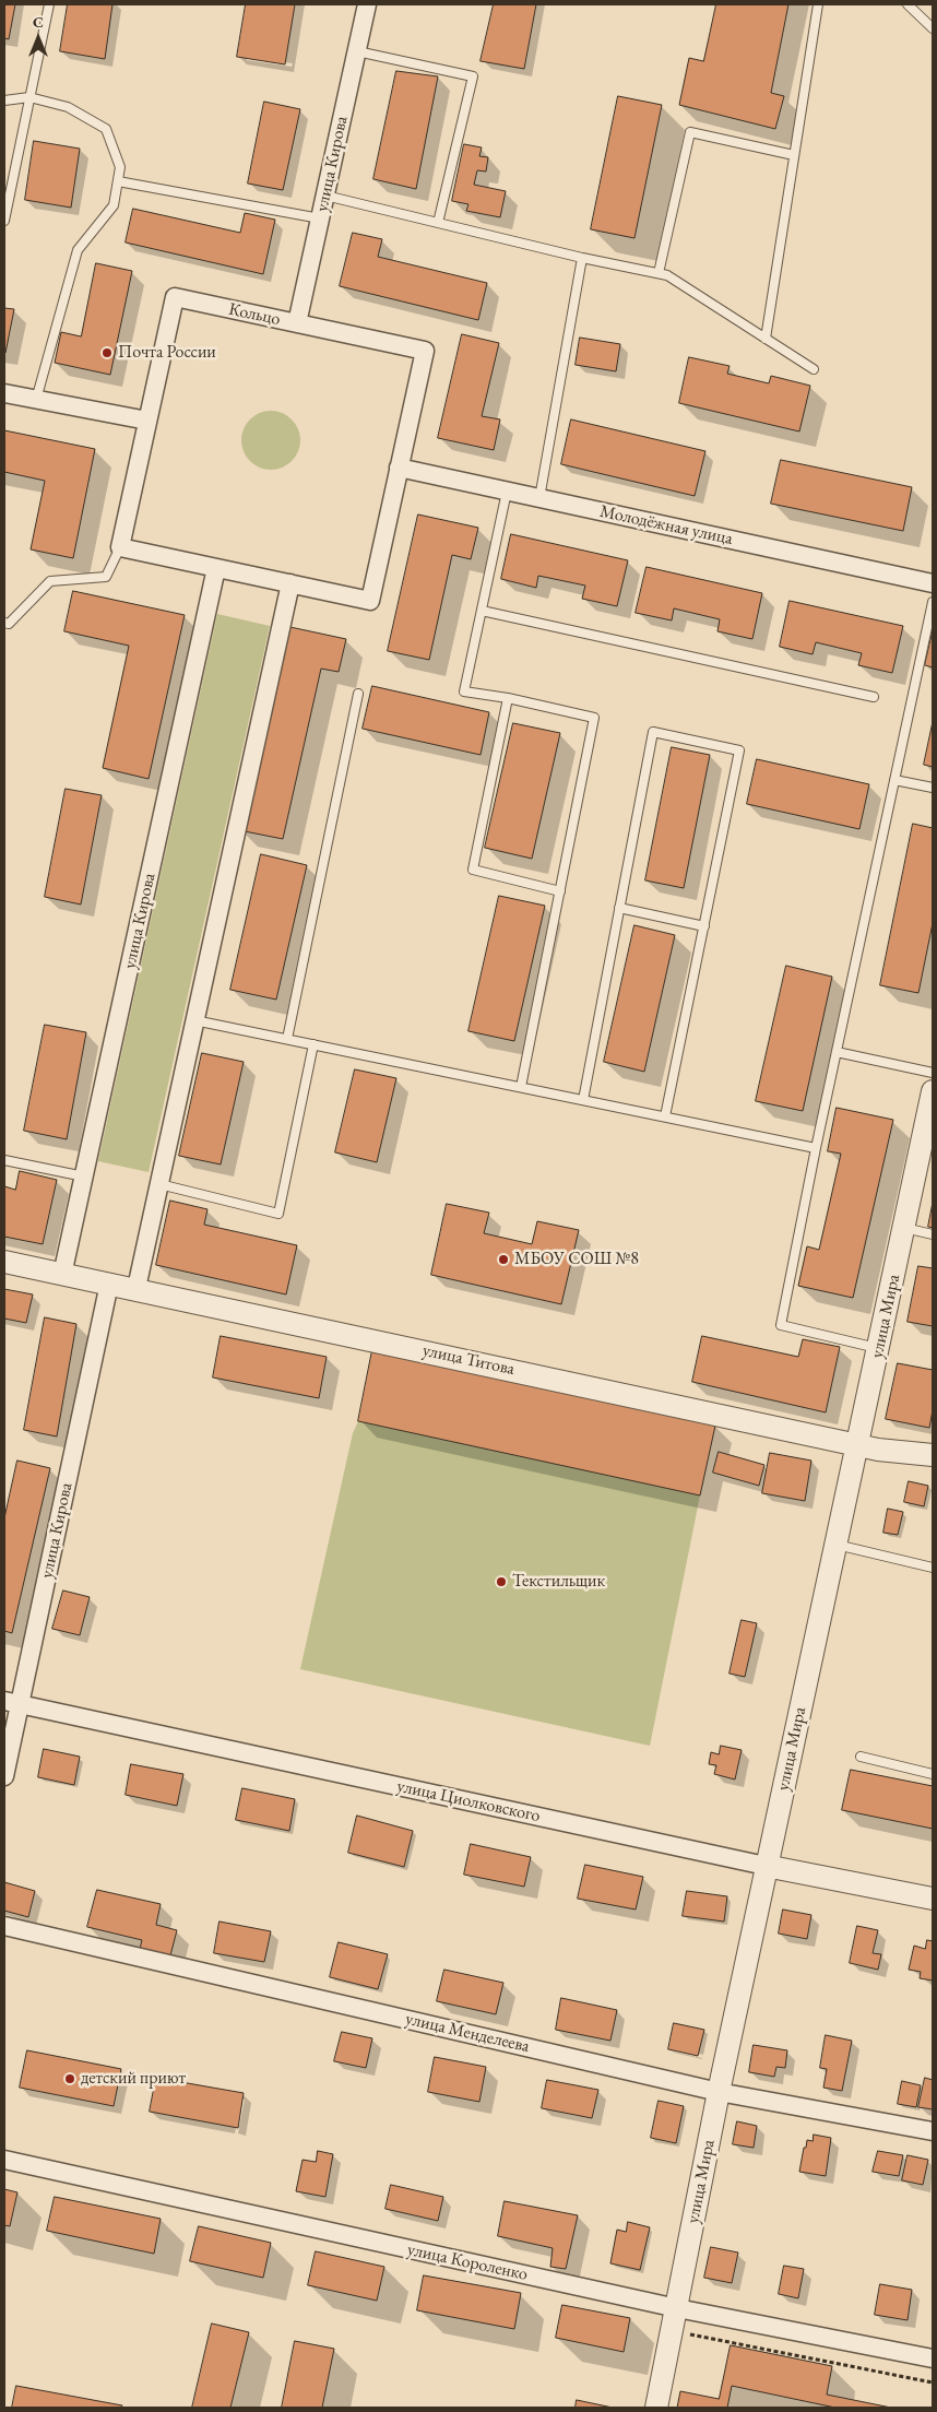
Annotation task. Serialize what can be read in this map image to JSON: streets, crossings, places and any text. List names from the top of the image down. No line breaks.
{"streets":{"street":["улица Кирова","Кольцо","Молодёжная улица","улица Мира","улица Титова","улица Циолковского","улица Менделеева","улица Короленко"]},"crossings":[["улица Кирова","Кольцо"],["улица Кирова","улица Титова"],["улица Кирова","улица Циолковского"],["Кольцо","Молодёжная улица"],["улица Мира","улица Титова"],["улица Мира","улица Циолковского"],["улица Мира","улица Менделеева"],["улица Мира","улица Короленко"]],"places":["Почта России","МБОУ СОШ №8","Текстильщик","детский приют"],"north":"top"}
